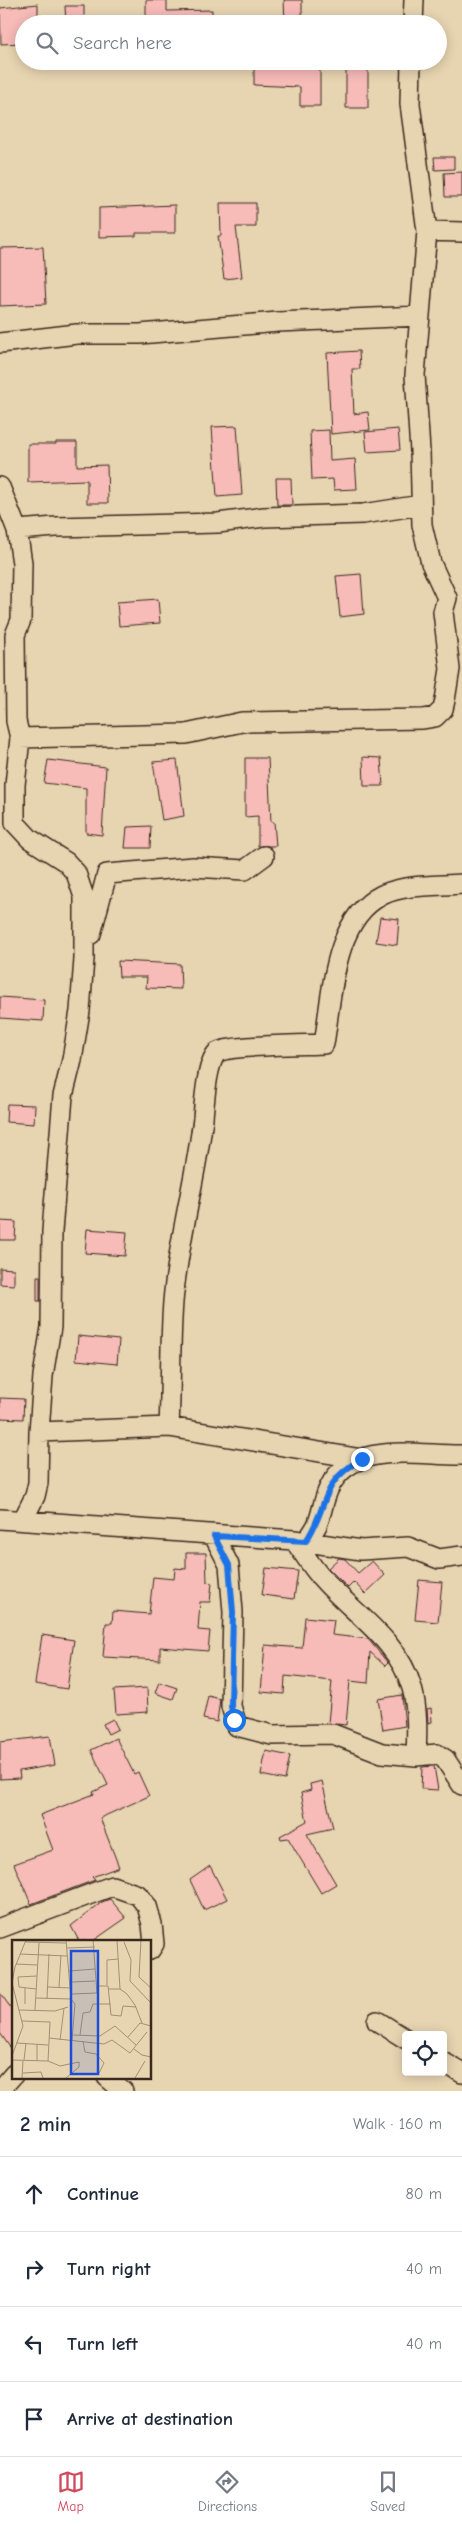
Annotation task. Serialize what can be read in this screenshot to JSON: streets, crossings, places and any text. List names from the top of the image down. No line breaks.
{"page":{"search":"Search here","heading":["2 min","Walk · 160 m"],"list":[["Continue","80 m"],["Turn right","40 m"],["Turn left","40 m"],"Arrive at destination"],"nav":["Map","Directions","Saved"]}}
